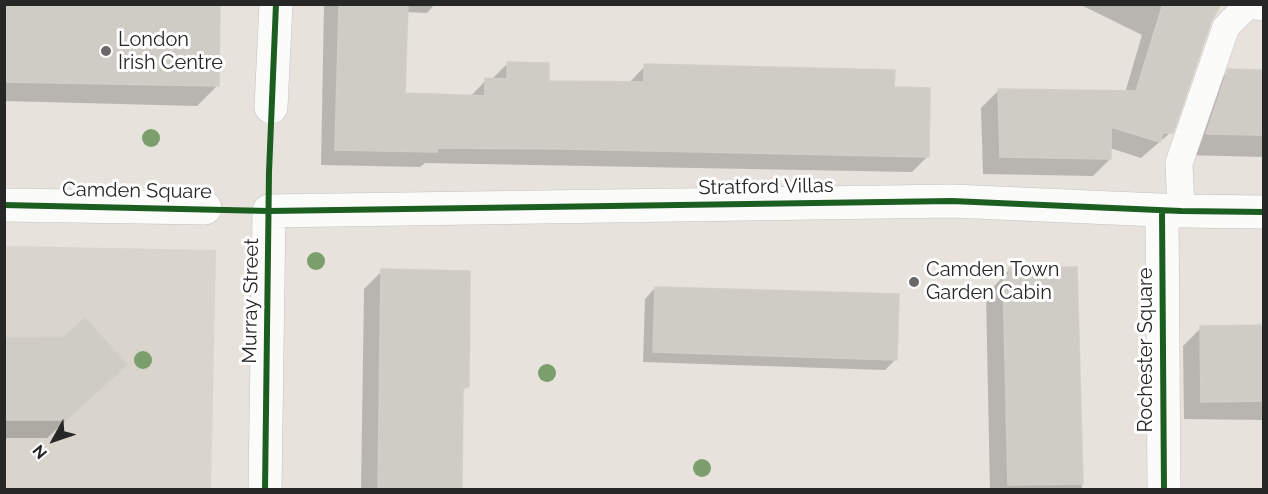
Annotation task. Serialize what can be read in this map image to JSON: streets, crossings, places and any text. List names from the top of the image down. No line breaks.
{"streets":{"street":["Stratford Villas","Camden Square","Murray Street","Rochester Square"]},"crossings":[["Stratford Villas","Murray Street"],["Stratford Villas","Rochester Square"]],"places":["London Irish Centre","Camden Town Garden Cabin"],"north":"bottom left"}
